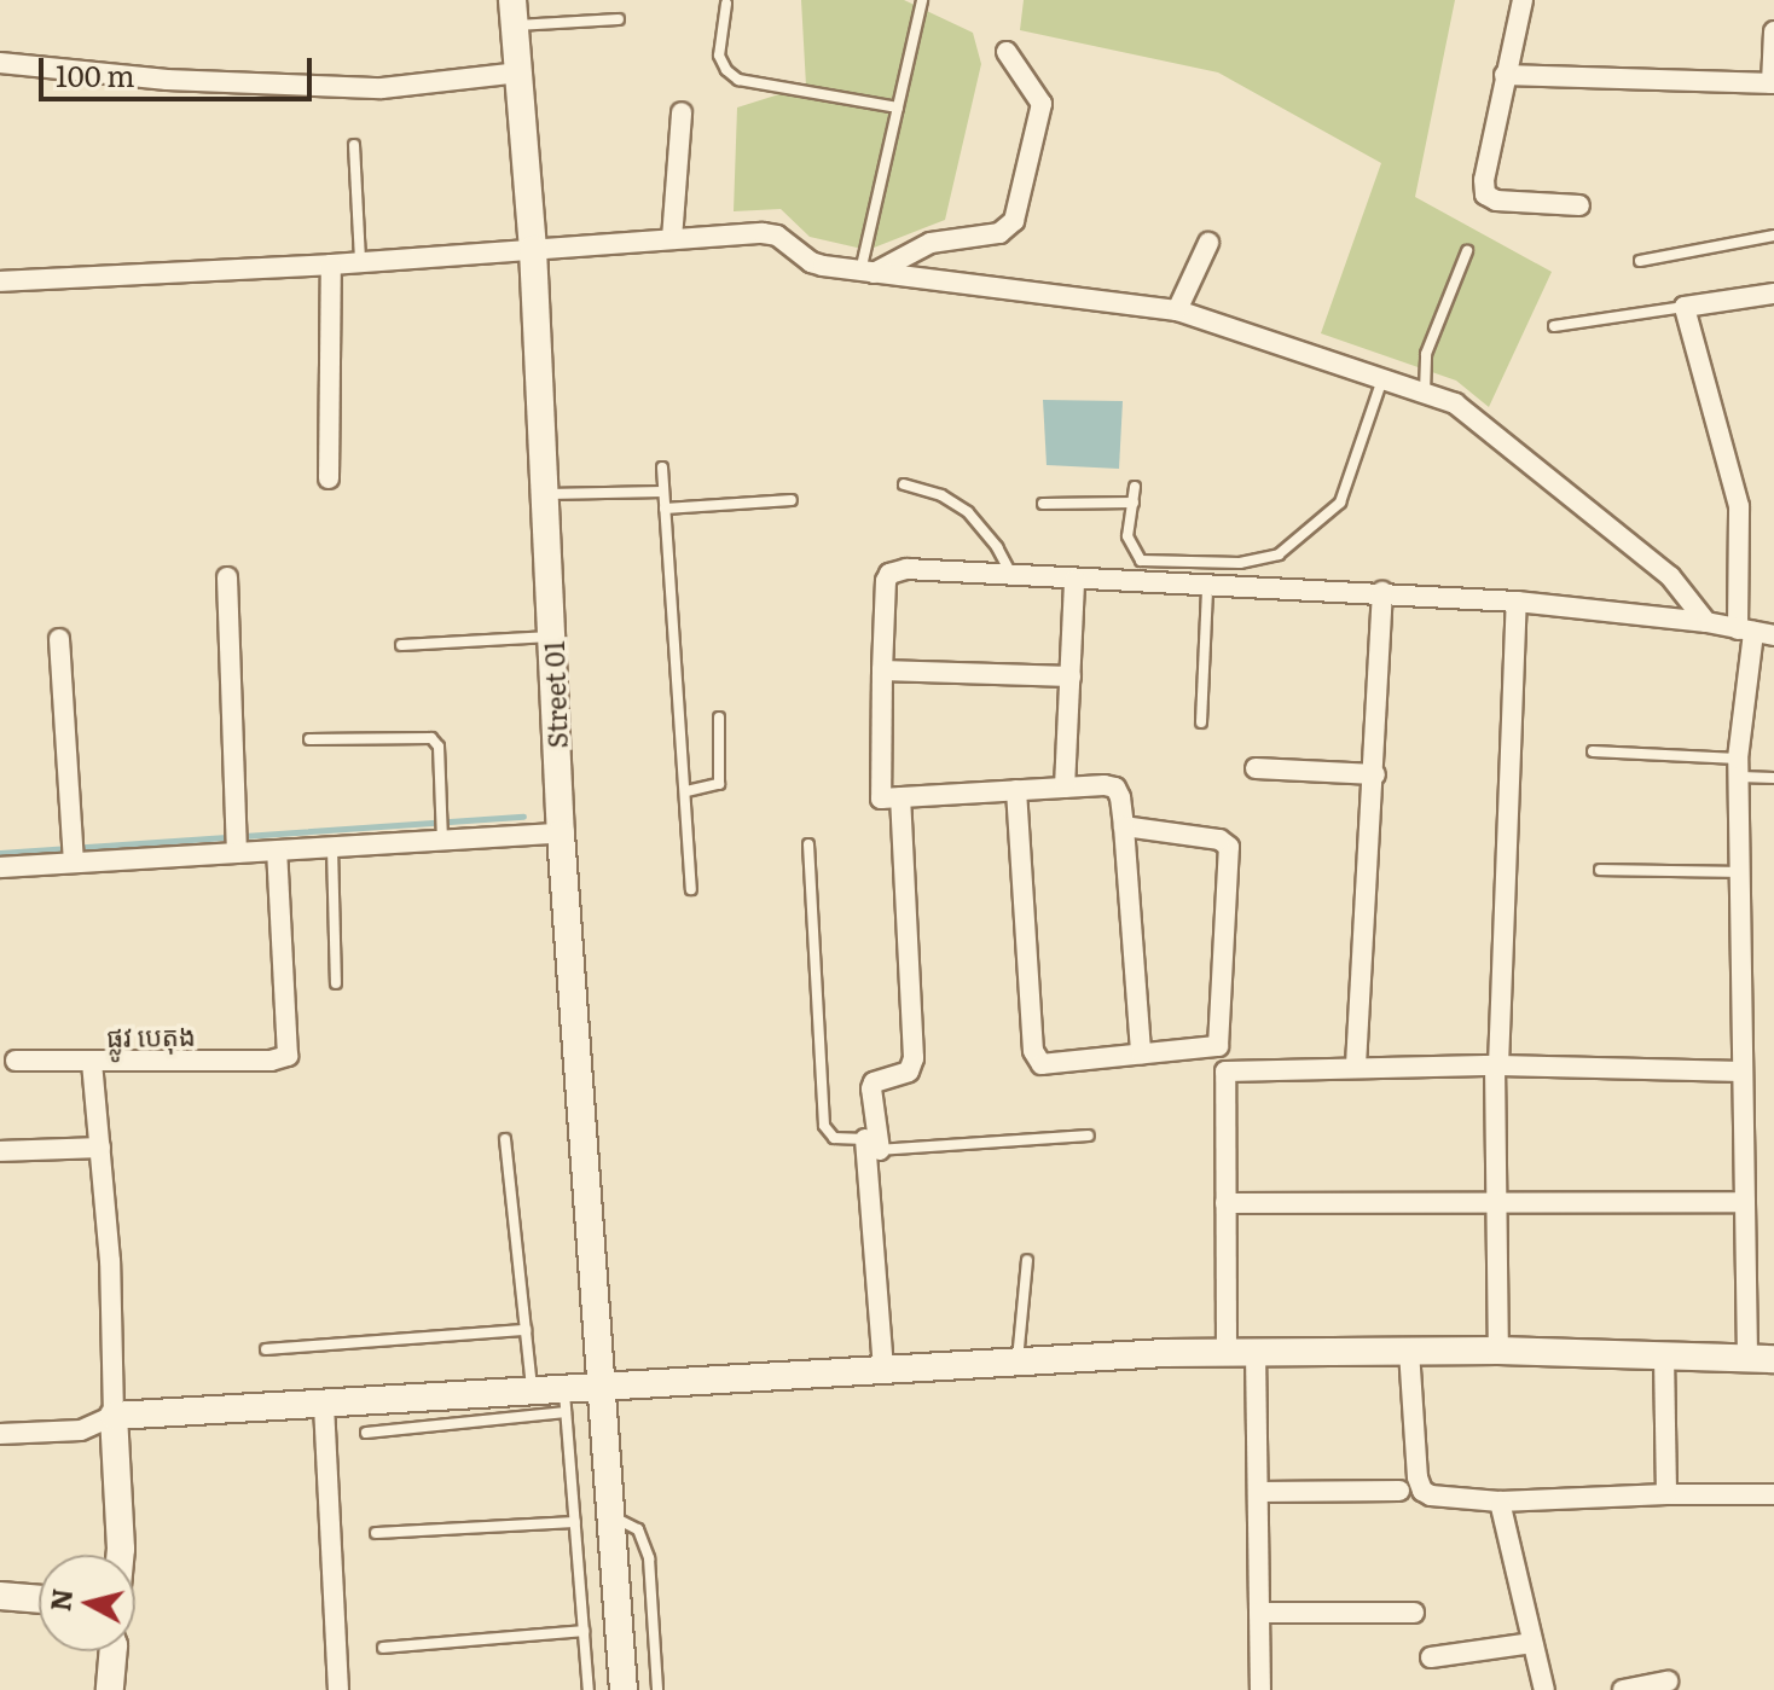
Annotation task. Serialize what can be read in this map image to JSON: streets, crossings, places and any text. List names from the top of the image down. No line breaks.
{"streets":{"street":["Street 01","ផ្លូវ បេតុង"]},"scale_bar":"100 m","north":"left"}
